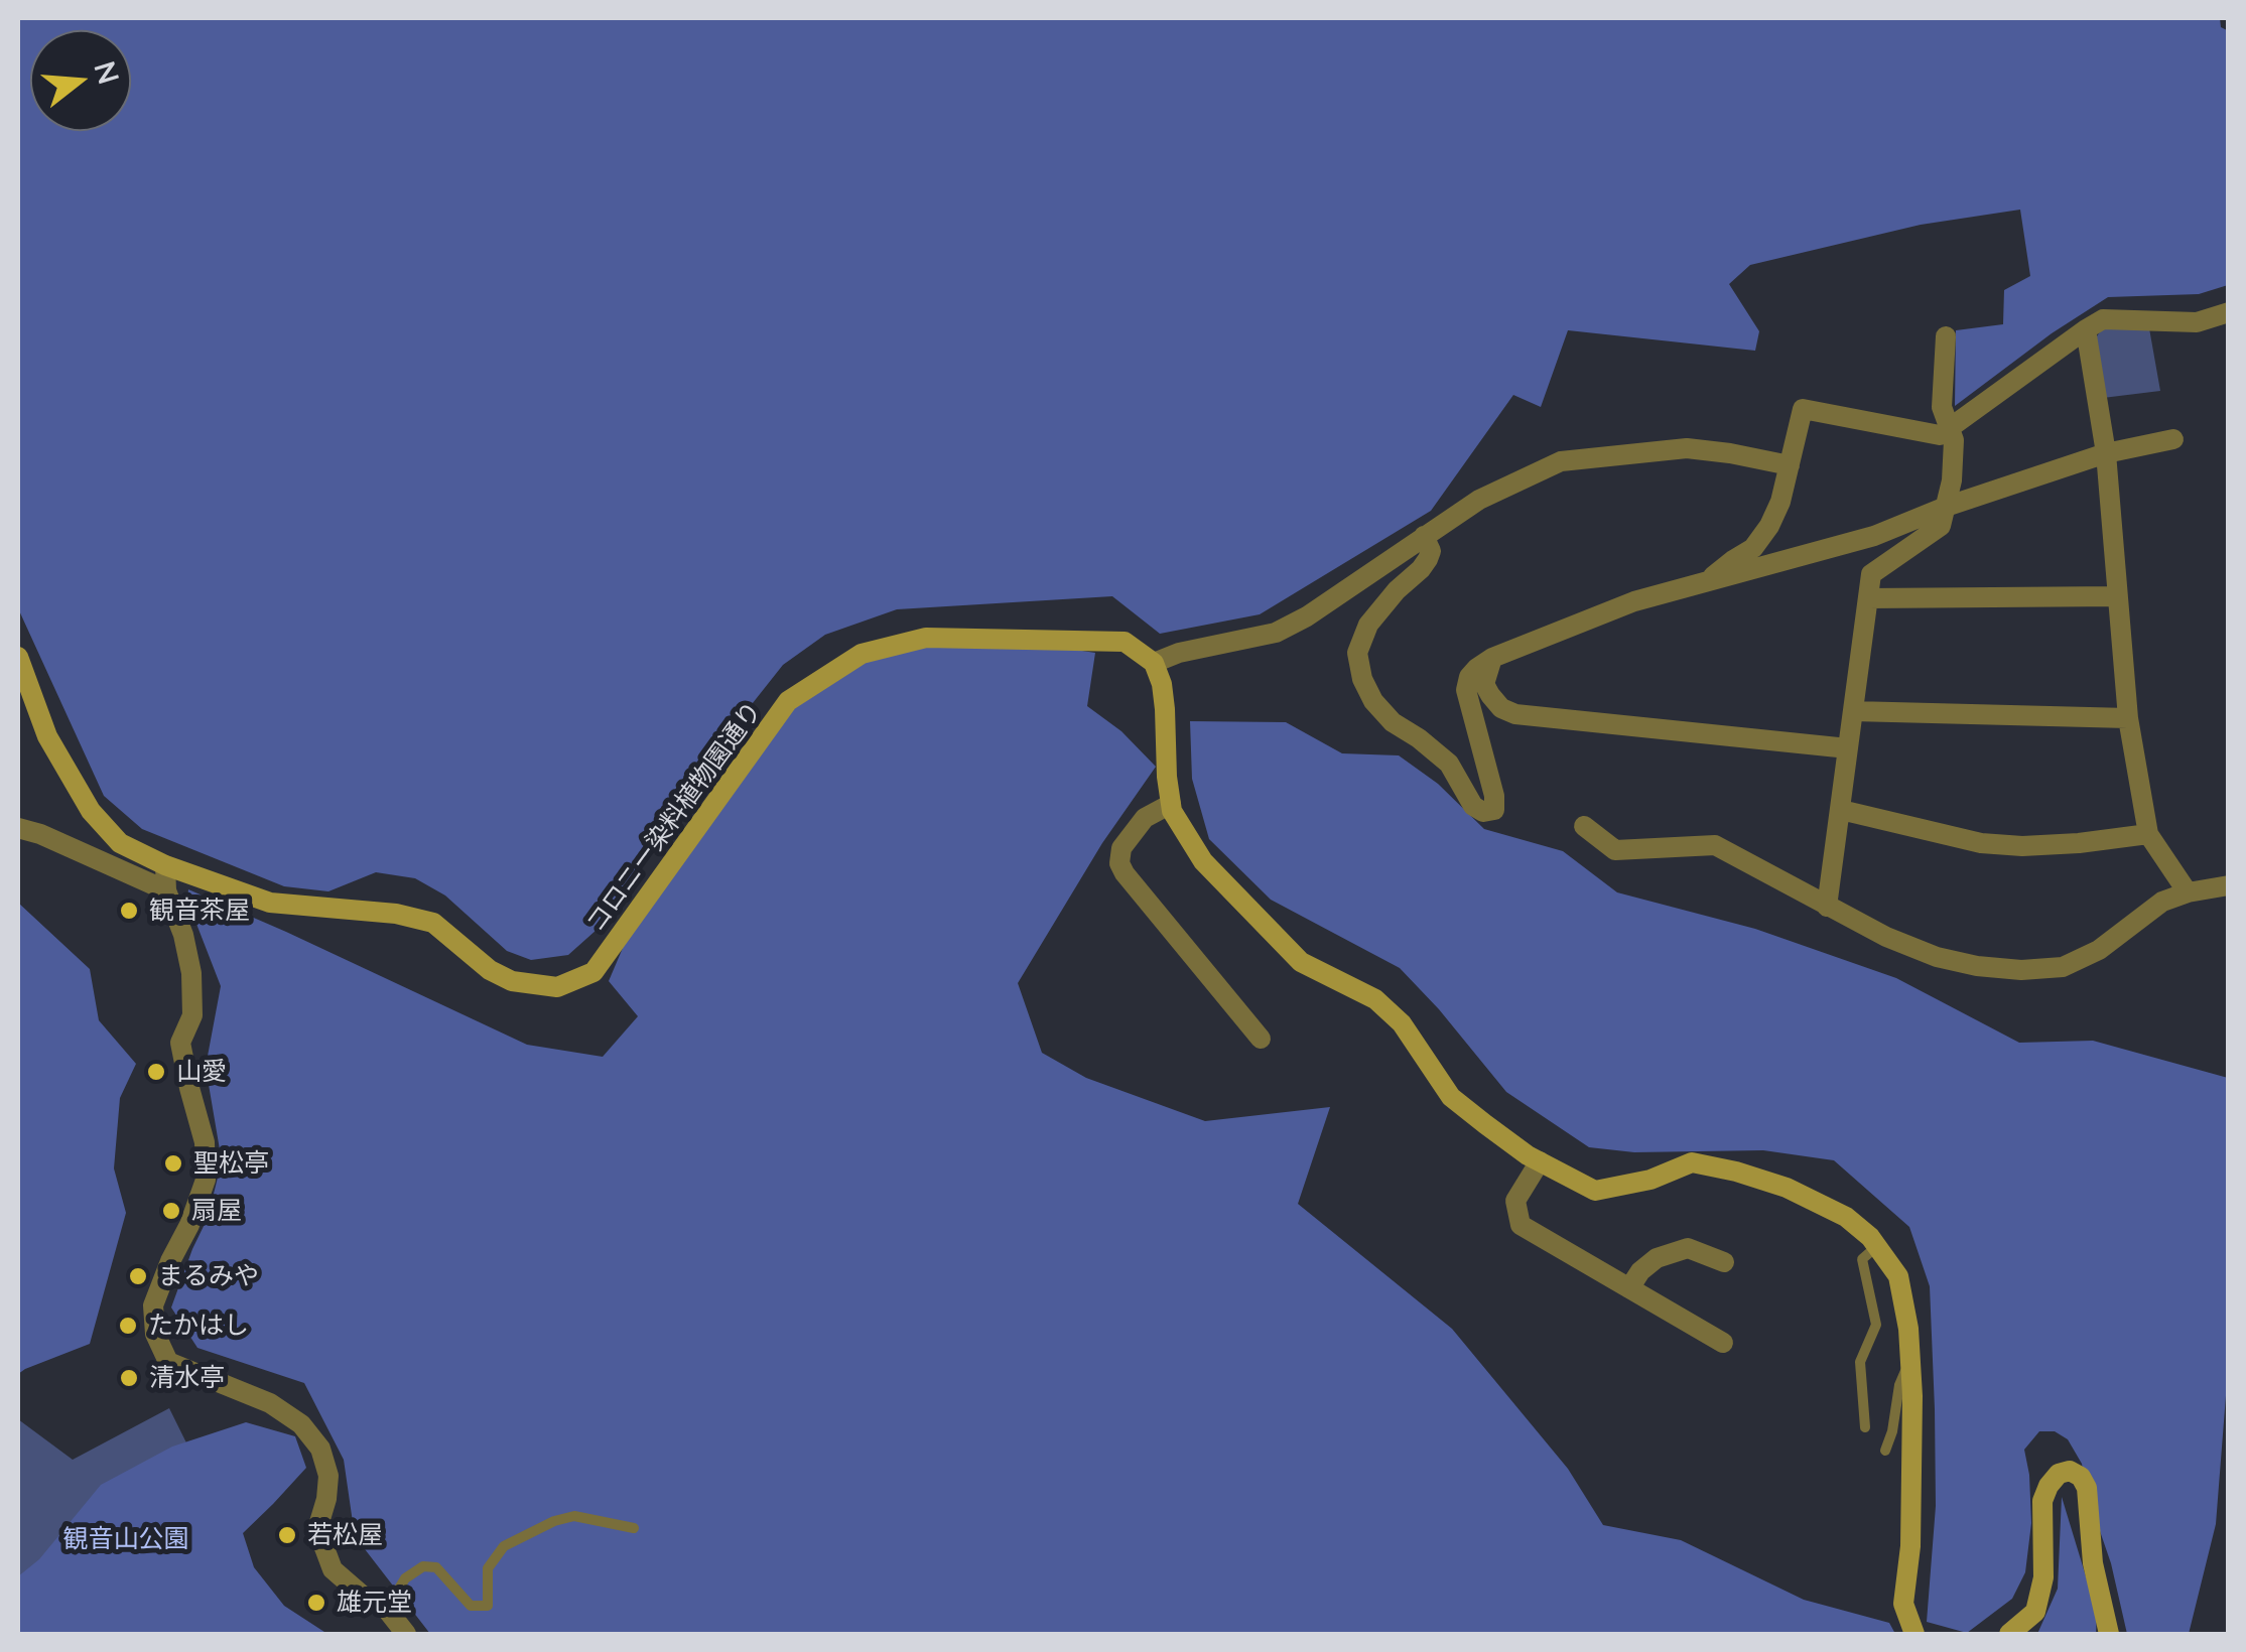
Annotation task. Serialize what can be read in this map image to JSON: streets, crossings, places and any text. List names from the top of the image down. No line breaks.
{"streets":{"street":["コロニー染料植物園通り"]},"parks":["観音山公園"],"places":["観音茶屋","山愛","聖松亭","扇屋","まるみや","たかはし","清水亭","若松屋","雄元堂"],"north":"right"}
